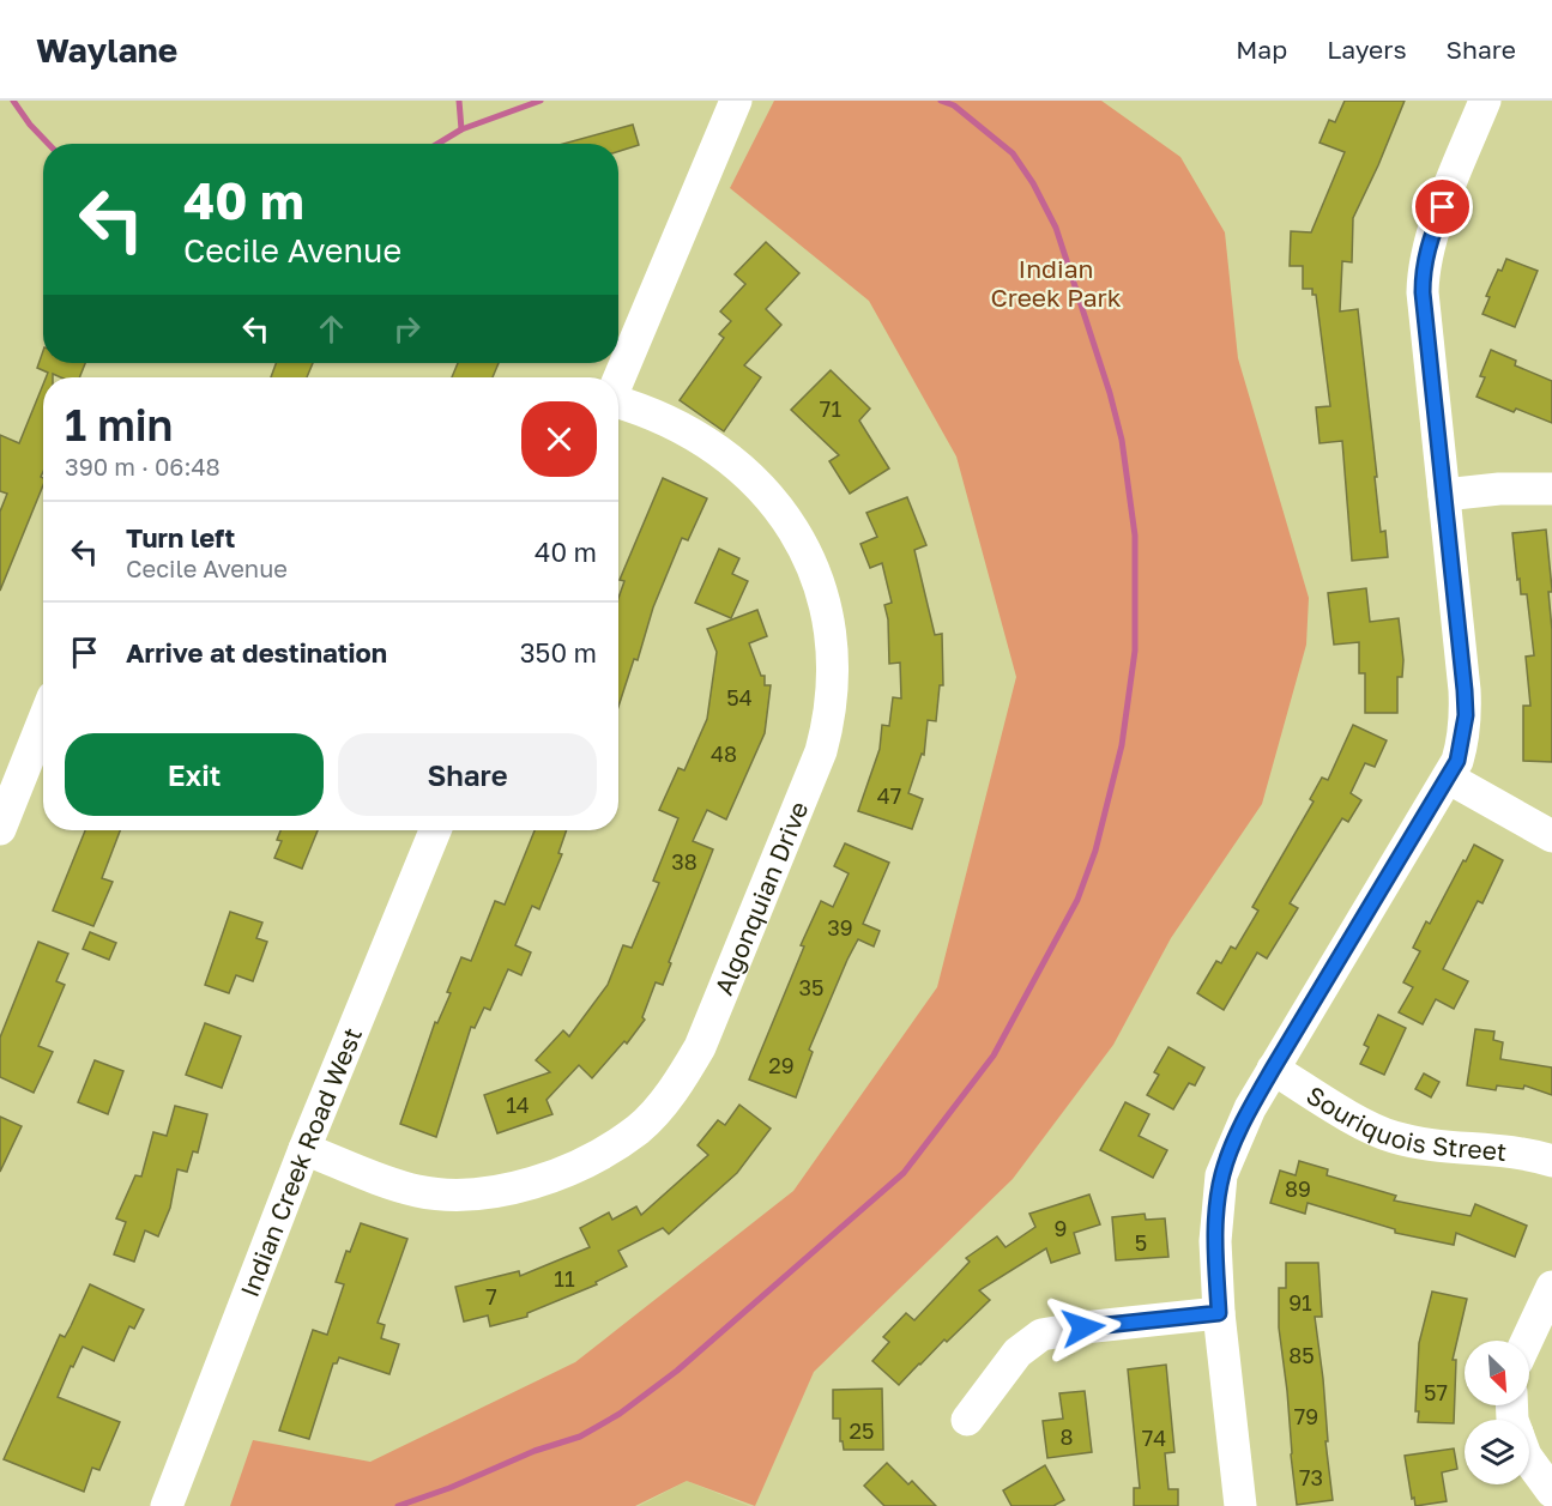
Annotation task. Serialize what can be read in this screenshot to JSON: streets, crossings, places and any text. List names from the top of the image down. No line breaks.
{"streets":{"street":["Algonquian Drive","Souriquois Street","Indian Creek Road West"]},"crossings":[["Algonquian Drive","Indian Creek Road West"]],"parks":["Indian Creek Park"],"house_numbers":["71","54","48","47","38","39","35","29","14","89","9","5","11","7","91","85","57","79","25","8","74","73"],"north":"bottom right","page":{"header":"Waylane","nav":["Map","Layers","Share"],"turn":["40 m","Cecile Avenue"],"heading":["1 min","390 m · 06:48"],"list":[{"name":"Turn left","note":"Cecile Avenue","value":"40 m"},{"name":"Arrive at destination","value":"350 m"}],"buttons":["Exit","Share"]}}
